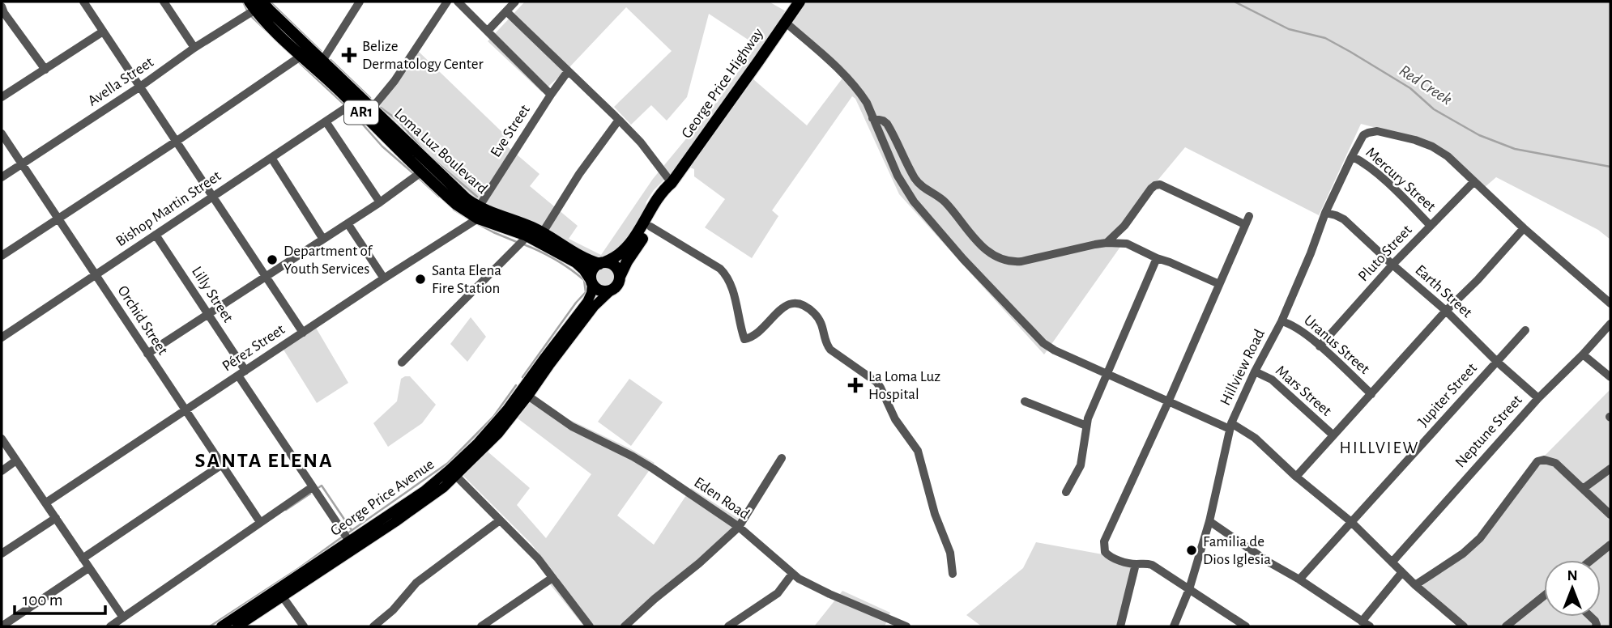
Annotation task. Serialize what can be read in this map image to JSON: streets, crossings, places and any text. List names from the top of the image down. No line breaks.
{"streets":{"highway":["George Price Highway","AR1","Loma Luz Boulevard"],"main road":["George Price Avenue"],"street":["Avella Street","Eve Street","Mercury Street","Bishop Martin Street","Pluto Street","Earth Street","Lilly Street","Orchid Street","Uranus Street","Pérez Street","Hillview Road","Mars Street","Jupiter Street","Neptune Street","Eden Road"]},"crossings":[["Avella Street","Loma Luz Boulevard"],["Avella Street","Orchid Street"],["George Price Highway","Loma Luz Boulevard"],["George Price Highway","George Price Avenue"],["Eve Street","Loma Luz Boulevard"],["Eve Street","Pérez Street"],["Loma Luz Boulevard","Bishop Martin Street"],["Loma Luz Boulevard","Pérez Street"],["Loma Luz Boulevard","George Price Avenue"],["Mercury Street","Pluto Street"],["Mercury Street","Hillview Road"],["Bishop Martin Street","Lilly Street"],["Bishop Martin Street","Orchid Street"],["Pluto Street","Earth Street"],["Pluto Street","Uranus Street"],["Pluto Street","Hillview Road"],["Earth Street","Hillview Road"],["Earth Street","Jupiter Street"],["Earth Street","Neptune Street"],["Lilly Street","Pérez Street"],["Orchid Street","Pérez Street"],["Uranus Street","Hillview Road"],["Hillview Road","Mars Street"],["George Price Avenue","Eden Road"]],"districts":["HILLVIEW","SANTA ELENA"],"water":["Red Creek"],"places":{"health":["Belize Dermatology Center","La Loma Luz Hospital"],"other":["Department of Youth Services","Santa Elena Fire Station","Familia de Dios Iglesia"]},"scale_bar":"100 m","north":"top"}
